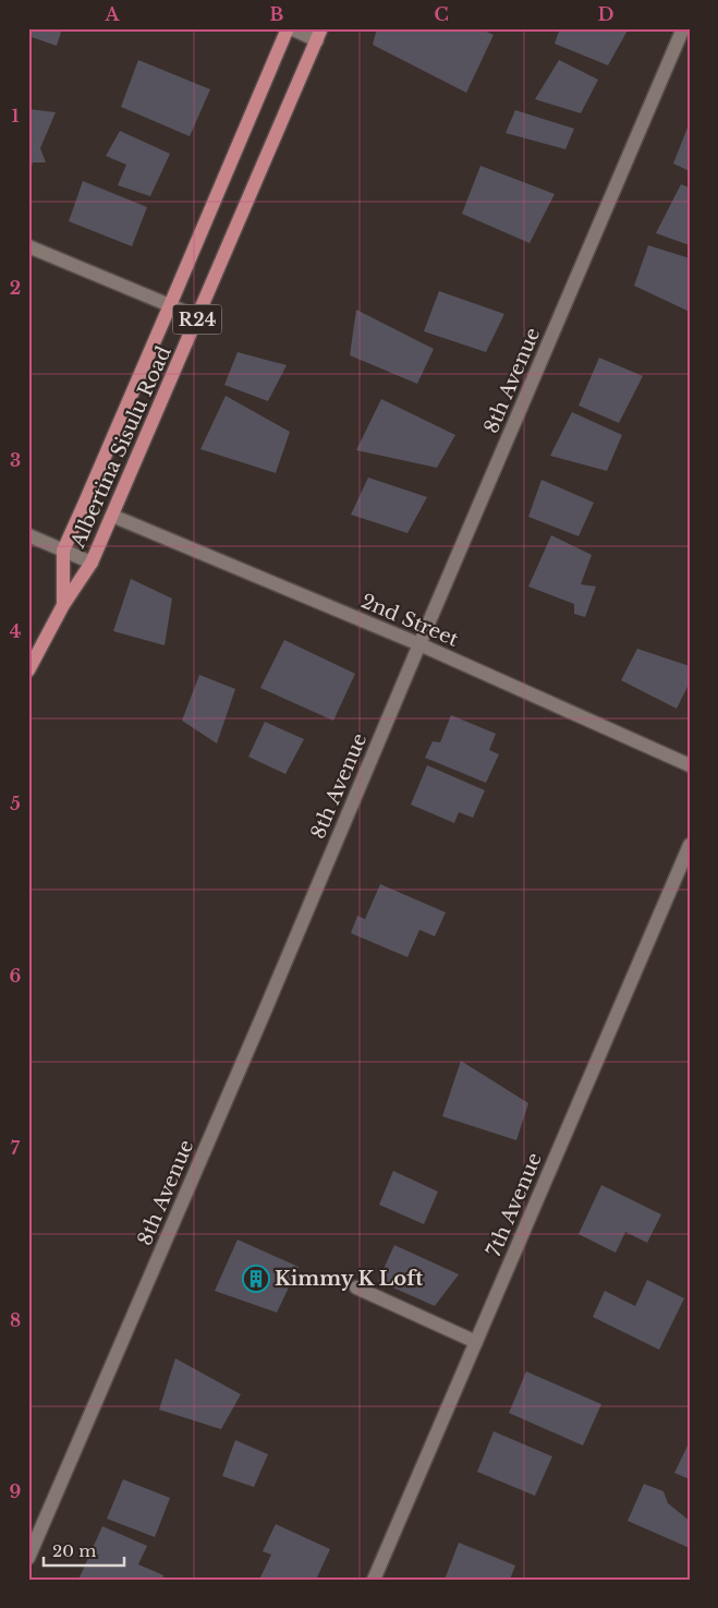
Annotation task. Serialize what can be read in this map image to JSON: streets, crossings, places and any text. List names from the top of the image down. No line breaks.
{"streets":{"main road":["R24","Albertina Sisulu Road"],"street":["8th Avenue","2nd Street","7th Avenue"]},"crossings":[["8th Avenue","2nd Street"],["Albertina Sisulu Road","2nd Street"]],"places":{"building":["Kimmy K Loft"]},"scale_bar":"20 m","grid":{"columns":["A","B","C","D"],"rows":["1","2","3","4","5","6","7","8","9"]}}
